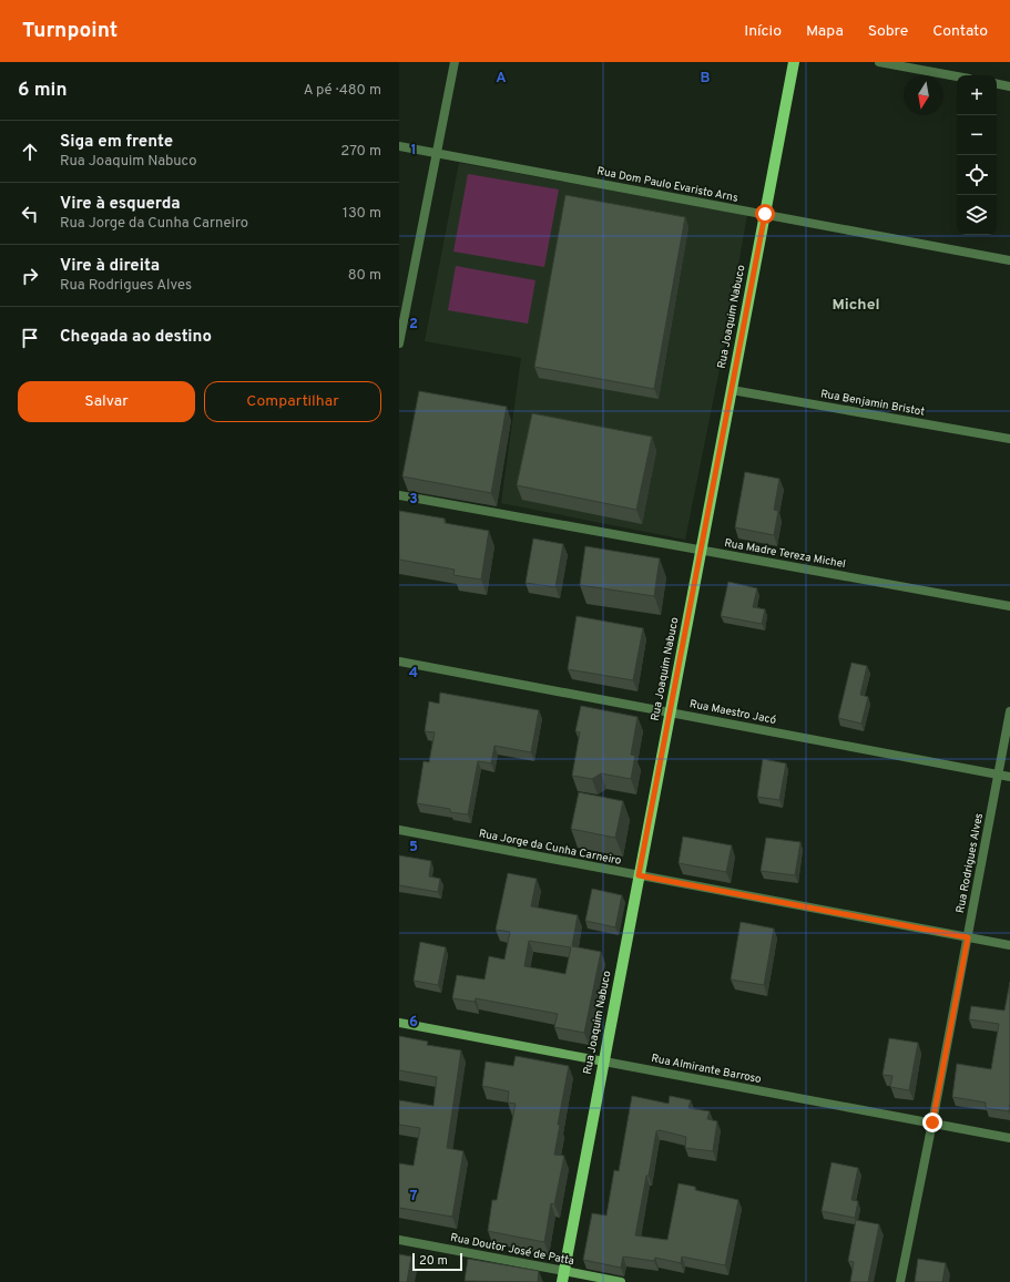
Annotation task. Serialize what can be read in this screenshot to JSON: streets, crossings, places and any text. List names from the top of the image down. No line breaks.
{"streets":{"main road":["Rua Joaquim Nabuco","Rua Almirante Barroso","Rua Doutor José de Patta"],"street":["Rua Dom Paulo Evaristo Arns","Rua Benjamin Bristot","Rua Madre Tereza Michel","Rua Maestro Jacó","Rua Jorge da Cunha Carneiro","Rua Rodrigues Alves"]},"crossings":[["Rua Dom Paulo Evaristo Arns","Rua Joaquim Nabuco"],["Rua Joaquim Nabuco","Rua Benjamin Bristot"],["Rua Joaquim Nabuco","Rua Madre Tereza Michel"],["Rua Joaquim Nabuco","Rua Maestro Jacó"],["Rua Joaquim Nabuco","Rua Jorge da Cunha Carneiro"],["Rua Joaquim Nabuco","Rua Almirante Barroso"],["Rua Joaquim Nabuco","Rua Doutor José de Patta"],["Rua Maestro Jacó","Rua Rodrigues Alves"],["Rua Jorge da Cunha Carneiro","Rua Rodrigues Alves"],["Rua Rodrigues Alves","Rua Almirante Barroso"]],"districts":["Michel"],"scale_bar":"20 m","north":"bottom","page":{"header":"Turnpoint","nav":["Início","Mapa","Sobre","Contato"],"heading":["6 min","A pé · 480 m"],"map_buttons":["+","−"],"list":[["Siga em frente","Rua Joaquim Nabuco","270 m"],["Vire à esquerda","Rua Jorge da Cunha Carneiro","130 m"],["Vire à direita","Rua Rodrigues Alves","80 m"],"Chegada ao destino"],"buttons":["Salvar","Compartilhar"],"scale":"20 m"},"grid":{"columns":["A","B"],"rows":["1","2","3","4","5","6","7"]}}
